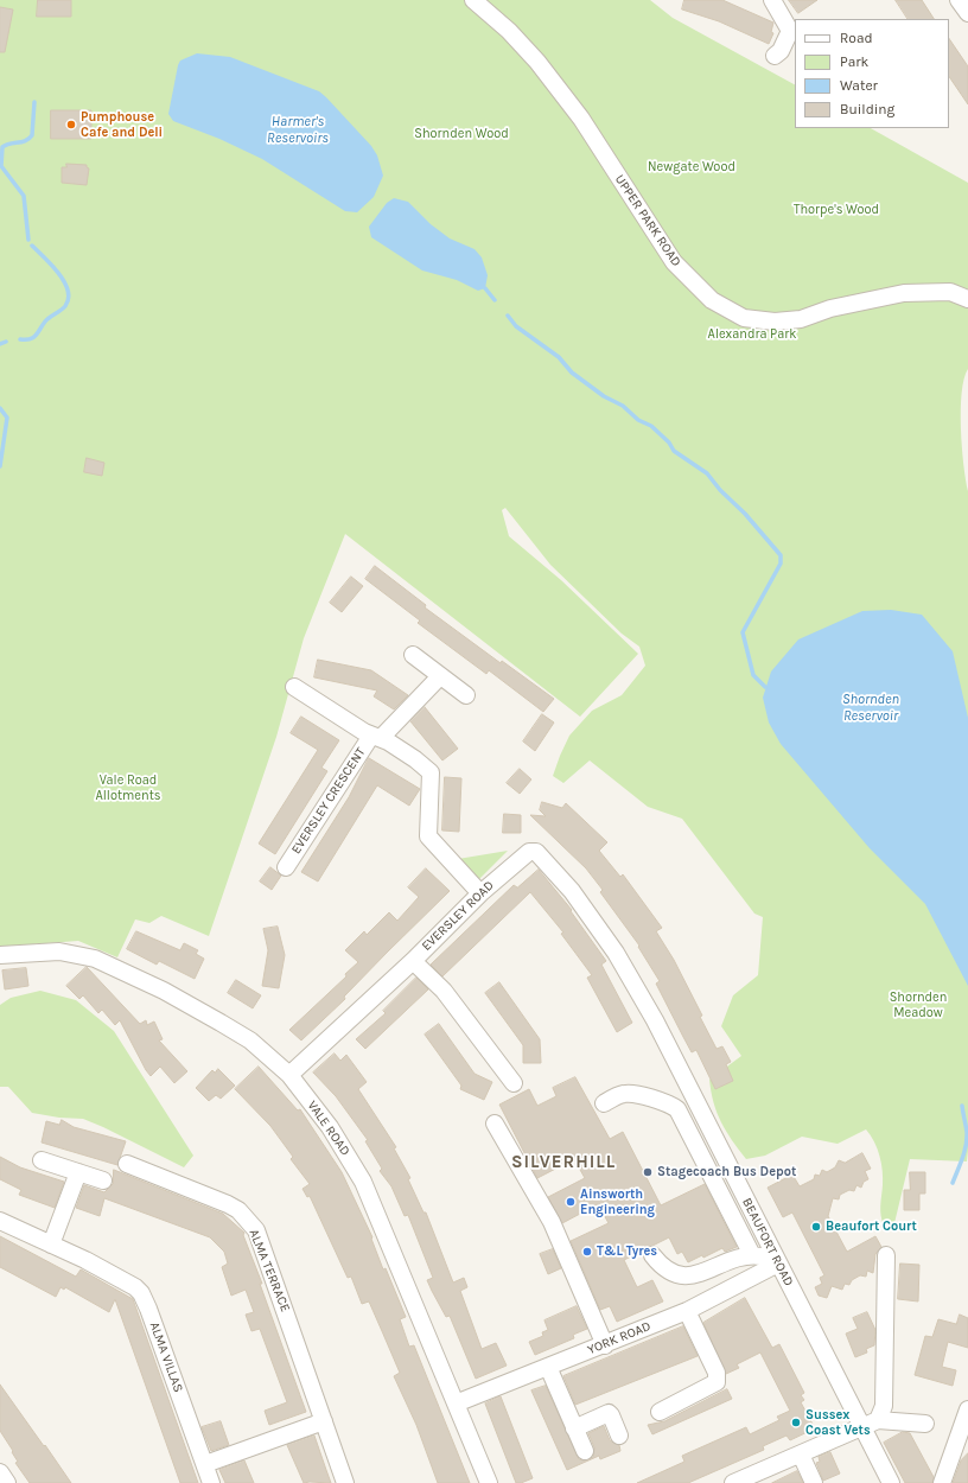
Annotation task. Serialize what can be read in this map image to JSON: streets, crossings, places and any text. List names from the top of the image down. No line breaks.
{"streets":{"street":["UPPER PARK ROAD","EVERSLEY CRESCENT","EVERSLEY ROAD","VALE ROAD","BEAUFORT ROAD","ALMA TERRACE","YORK ROAD","ALMA VILLAS"]},"crossings":[["EVERSLEY CRESCENT","EVERSLEY ROAD"],["EVERSLEY ROAD","VALE ROAD"],["EVERSLEY ROAD","BEAUFORT ROAD"],["VALE ROAD","YORK ROAD"],["BEAUFORT ROAD","YORK ROAD"]],"districts":["SILVERHILL"],"water":["Harmer's Reservoirs","Shornden Reservoir"],"parks":["Shornden Wood","Newgate Wood","Thorpe's Wood","Alexandra Park","Vale Road Allotments","Shornden Meadow"],"places":["Pumphouse Cafe and Deli","Stagecoach Bus Depot","Ainsworth Engineering","Beaufort Court","T&L Tyres","Sussex Coast Vets"],"legend":["Road","Park","Water","Building"]}
